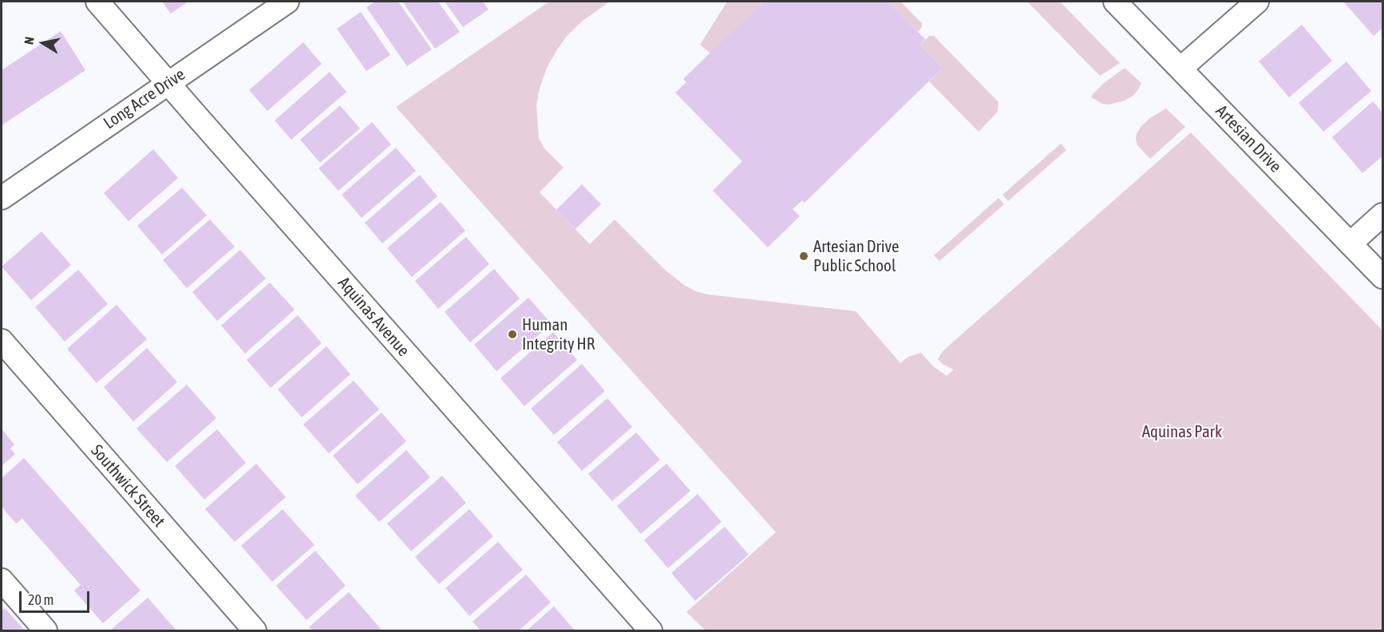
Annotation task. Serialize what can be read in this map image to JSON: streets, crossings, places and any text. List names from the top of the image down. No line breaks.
{"streets":{"street":["Long Acre Drive","Artesian Drive","Aquinas Avenue","Southwick Street"]},"crossings":[["Long Acre Drive","Aquinas Avenue"]],"parks":["Aquinas Park"],"places":["Artesian Drive Public School","Human Integrity HR"],"scale_bar":"20 m","north":"left"}
